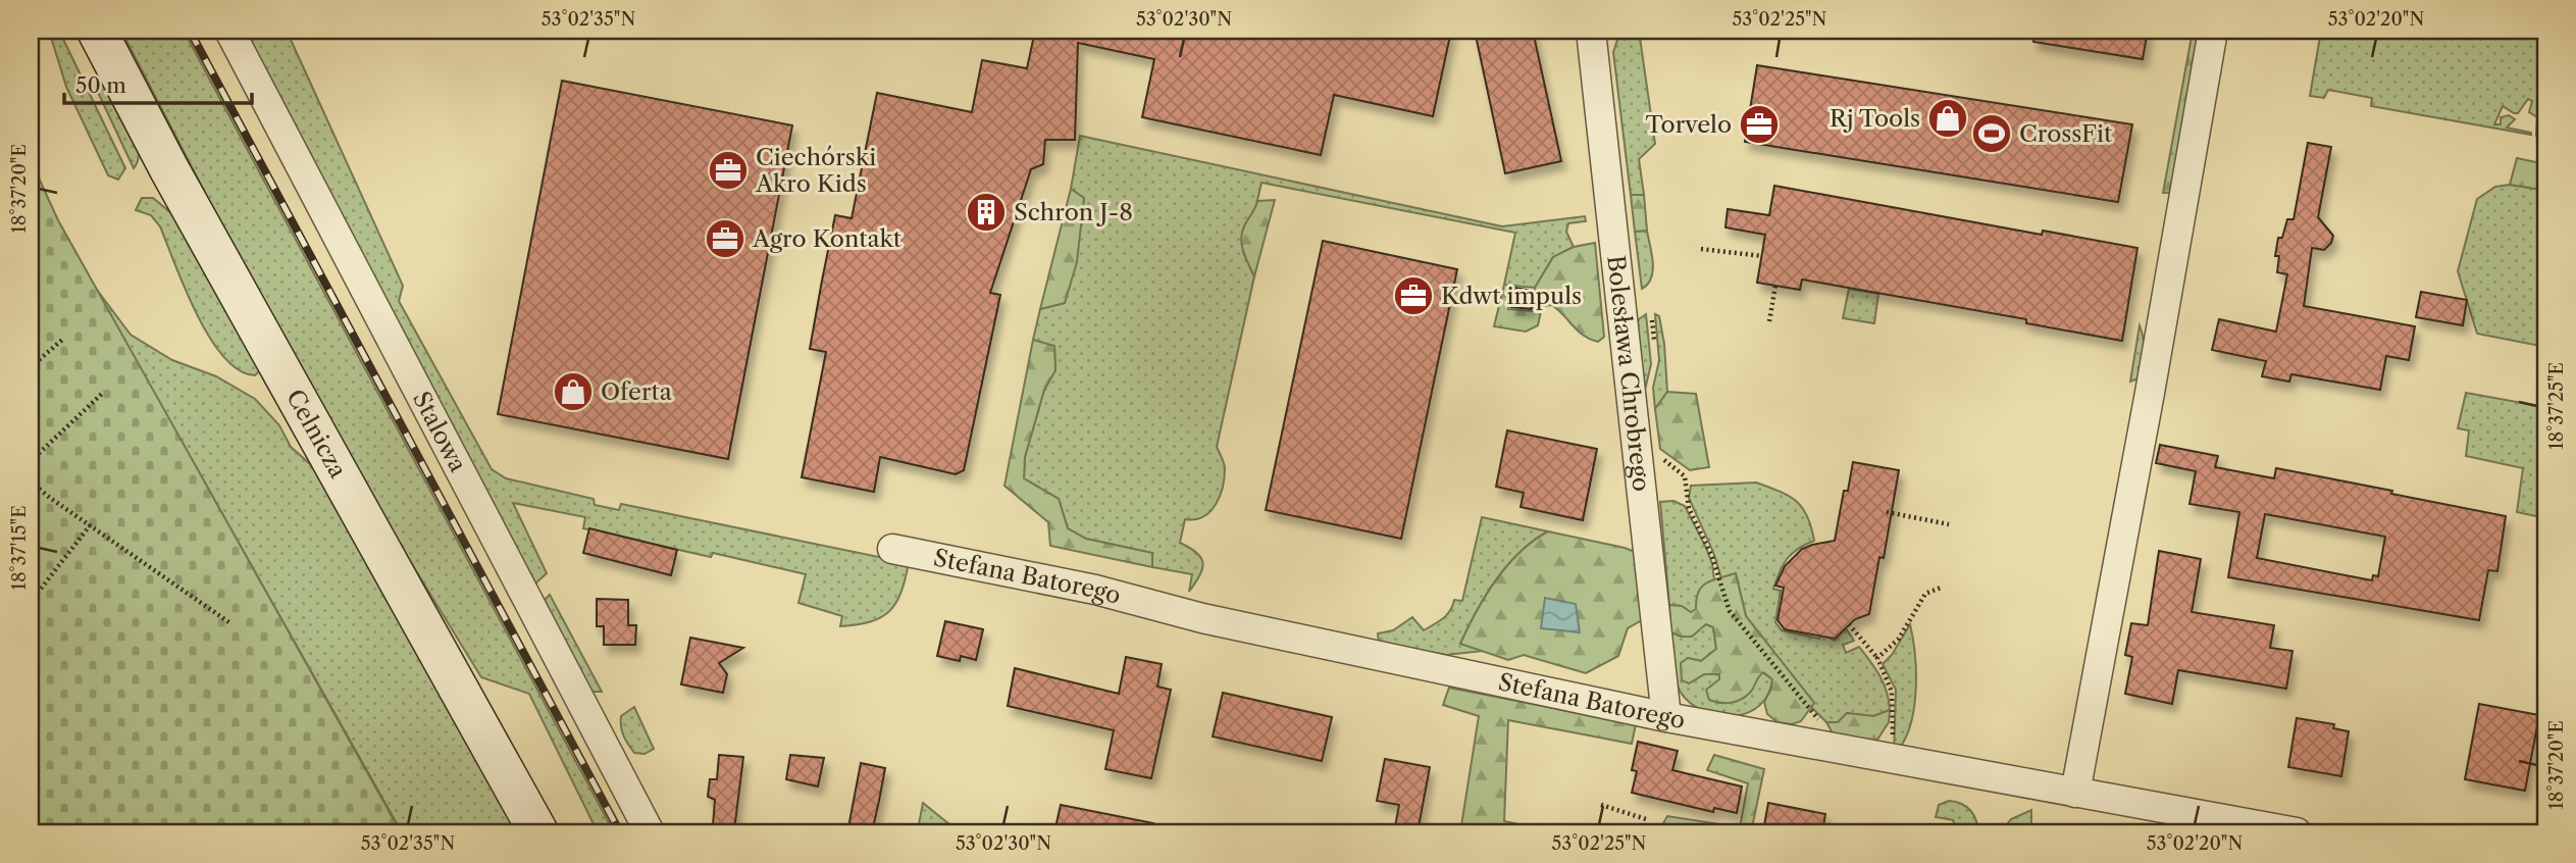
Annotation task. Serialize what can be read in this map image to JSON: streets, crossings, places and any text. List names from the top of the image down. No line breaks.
{"streets":{"street":["Bolesława Chrobrego","Stalowa","Celnicza","Stefana Batorego"]},"crossings":[["Bolesława Chrobrego","Stefana Batorego"]],"places":{"shop":["Rj Tools","Oferta"],"office":["Torvelo","Ciechórski Akro Kids","Agro Kontakt","Kdwt impuls"],"sports":["CrossFit"],"building":["Schron J-8"]},"scale_bar":"50 m","coordinates":["53°02'35\"N","53°02'30\"N","53°02'25\"N","53°02'20\"N","18°37'20\"E","18°37'25\"E","18°37'15\"E"]}
